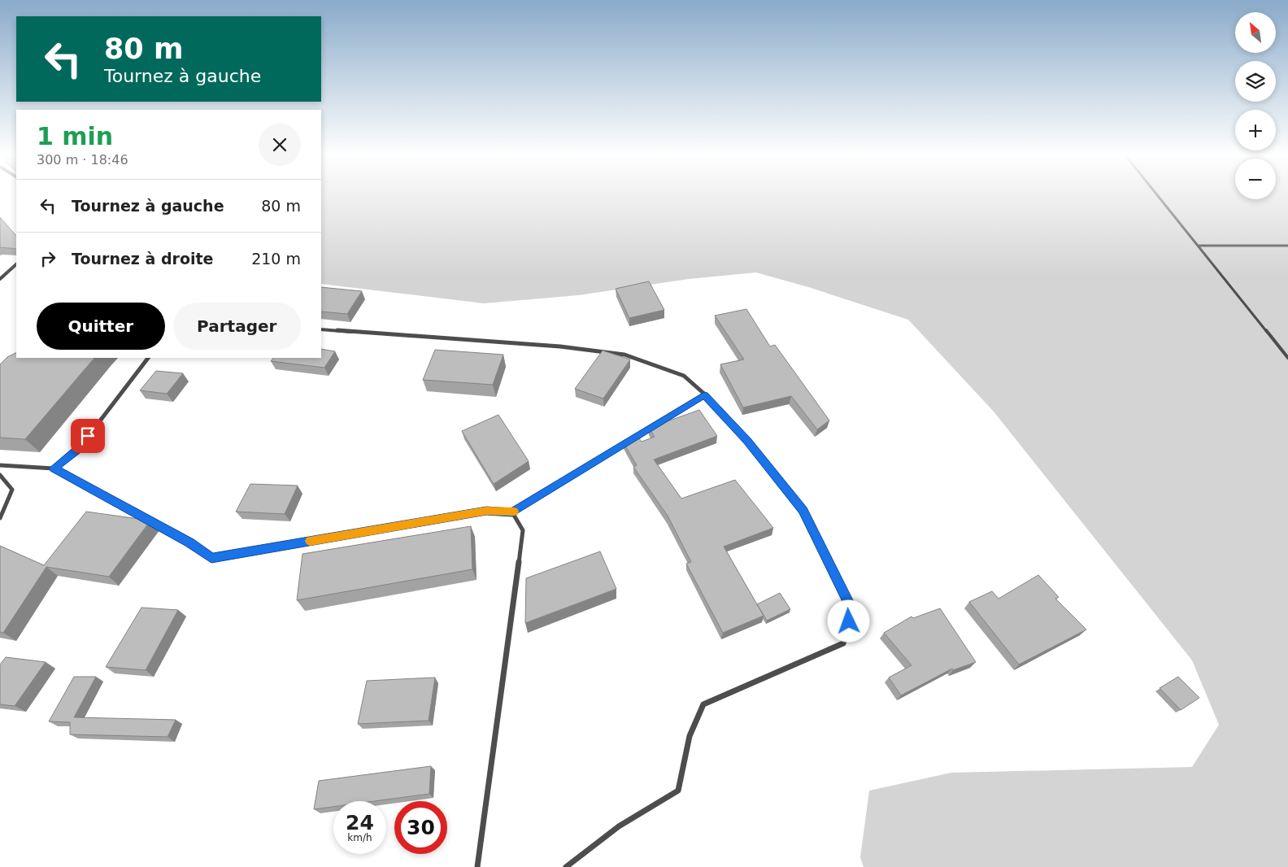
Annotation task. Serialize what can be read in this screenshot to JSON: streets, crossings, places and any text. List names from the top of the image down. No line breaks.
{"north":"top left","page":{"map_buttons":["+","−"],"turn":["80 m","Tournez à gauche"],"heading":["1 min","300 m · 18:46"],"list":[{"name":"Tournez à gauche","value":"80 m"},{"name":"Tournez à droite","value":"210 m"}],"buttons":["Quitter","Partager"],"speed":"24 km/h","limit":"30"}}
